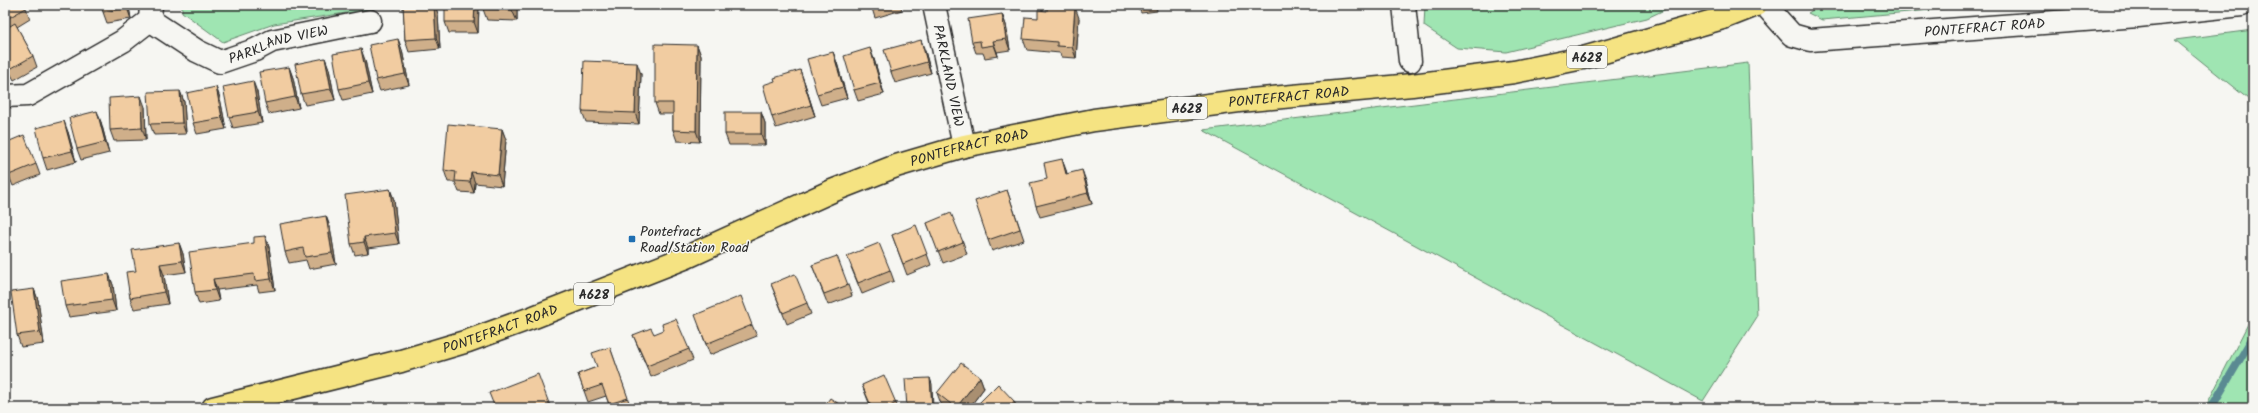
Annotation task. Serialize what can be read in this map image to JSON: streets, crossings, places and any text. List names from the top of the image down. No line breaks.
{"streets":{"highway":["PONTEFRACT ROAD","A628"],"street":["PARKLAND VIEW"]},"crossings":[["PONTEFRACT ROAD","PARKLAND VIEW"]],"places":{"transit":["Pontefract Road/Station Road"]}}
